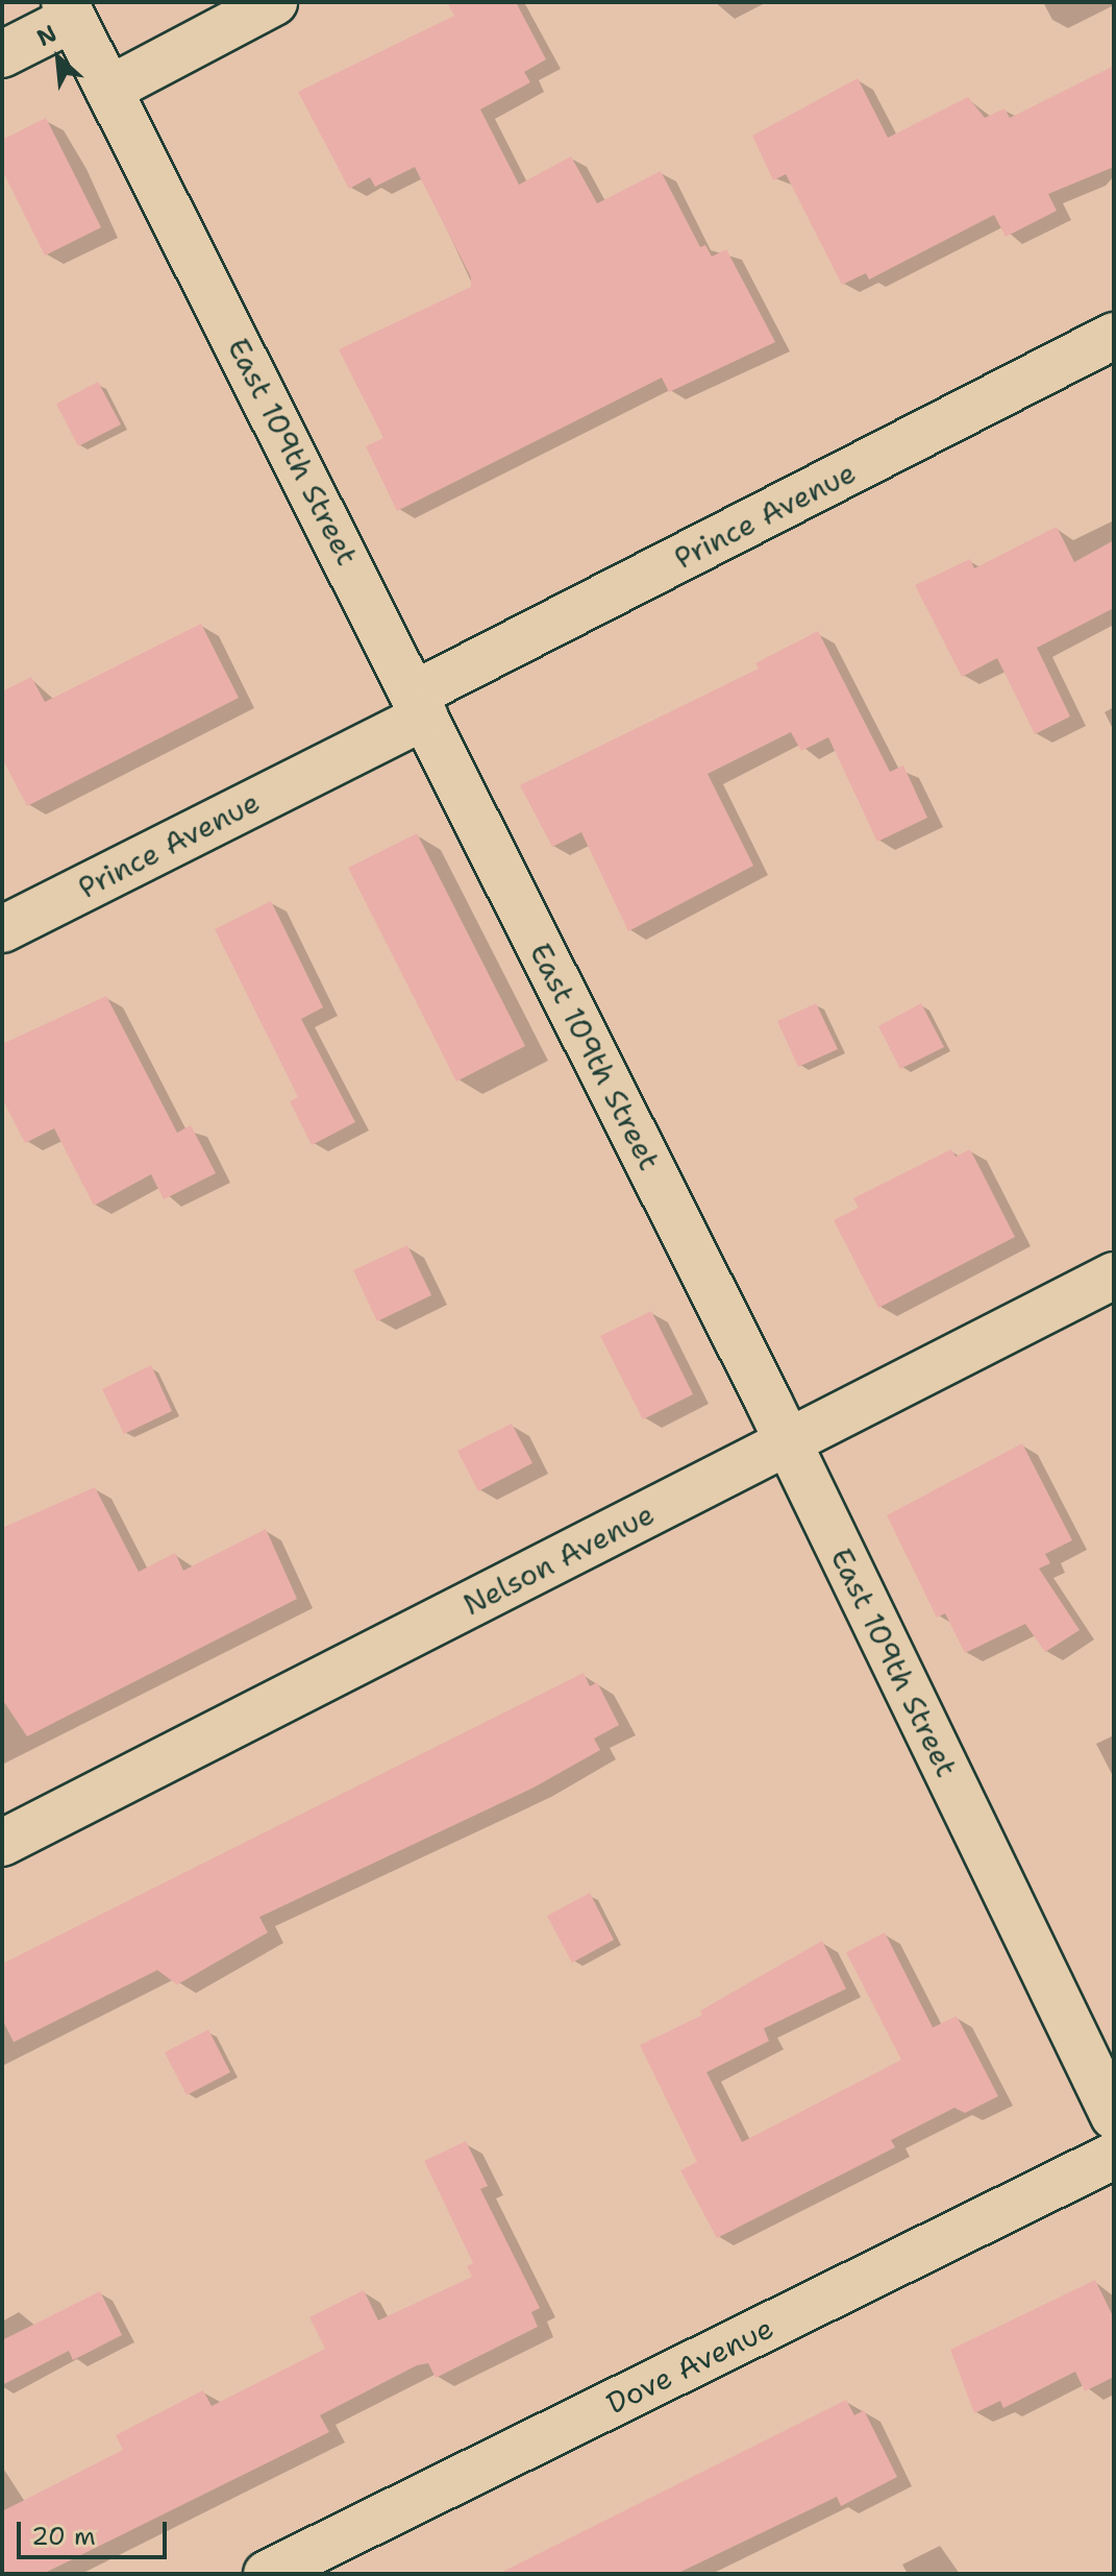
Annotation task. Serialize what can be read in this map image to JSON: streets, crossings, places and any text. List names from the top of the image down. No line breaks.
{"streets":{"street":["East 109th Street","Prince Avenue","Nelson Avenue","Dove Avenue"]},"crossings":[["East 109th Street","Prince Avenue"],["East 109th Street","Nelson Avenue"]],"scale_bar":"20 m","north":"top left"}
